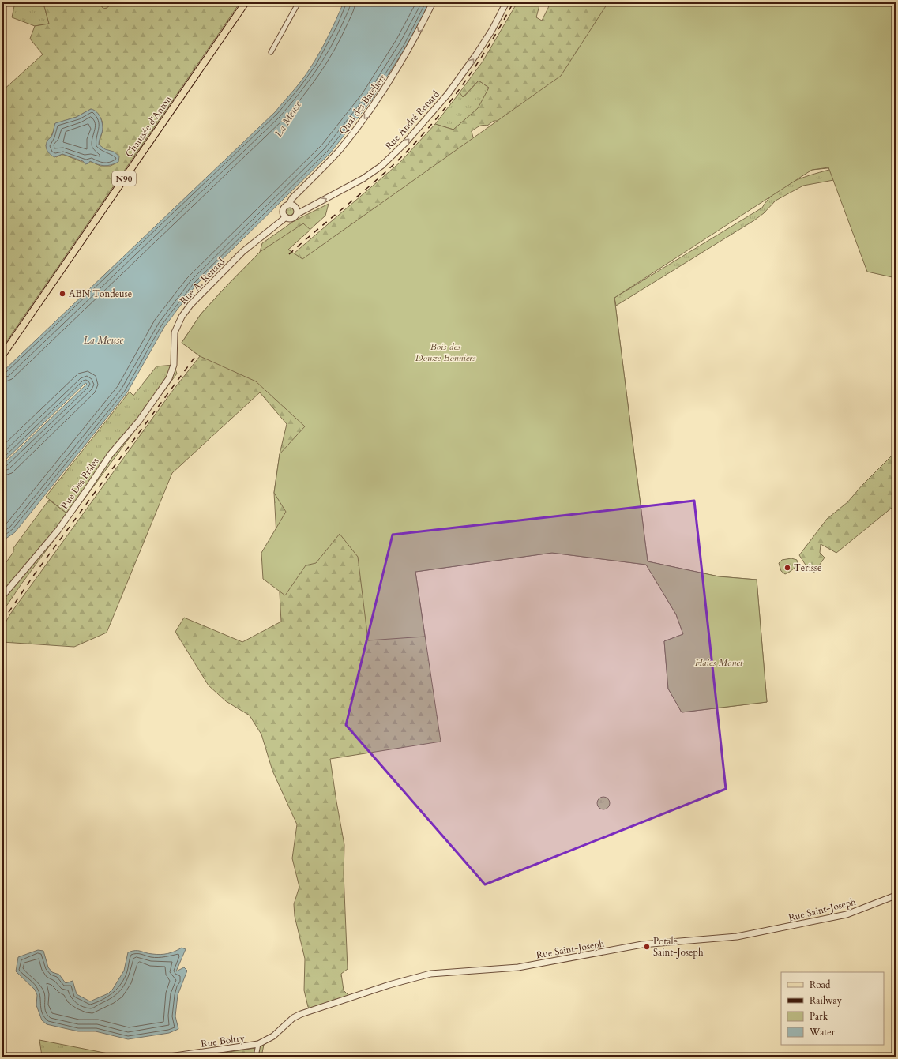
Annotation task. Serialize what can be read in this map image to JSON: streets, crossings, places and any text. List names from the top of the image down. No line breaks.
{"streets":{"main road":["Chaussée d'Anton","N90"],"street":["Quai des Bateliers","Rue André Renard","Rue A. Renard","Rue Des Prâles","Rue Saint-Joseph","Rue Boltry"]},"crossings":[["Quai des Bateliers","Rue André Renard"],["Quai des Bateliers","Rue A. Renard"],["Rue André Renard","Rue A. Renard"],["Rue A. Renard","Rue Des Prâles"],["Rue Saint-Joseph","Rue Boltry"]],"one_way":["Quai des Bateliers","Rue André Renard"],"water":["La Meuse"],"parks":["Bois des Douze Bonniers","Haies Monet"],"places":["ABN Tondeuse","Terisse","Potale Saint-Joseph"],"legend":["Road","Railway","Park","Water"]}
